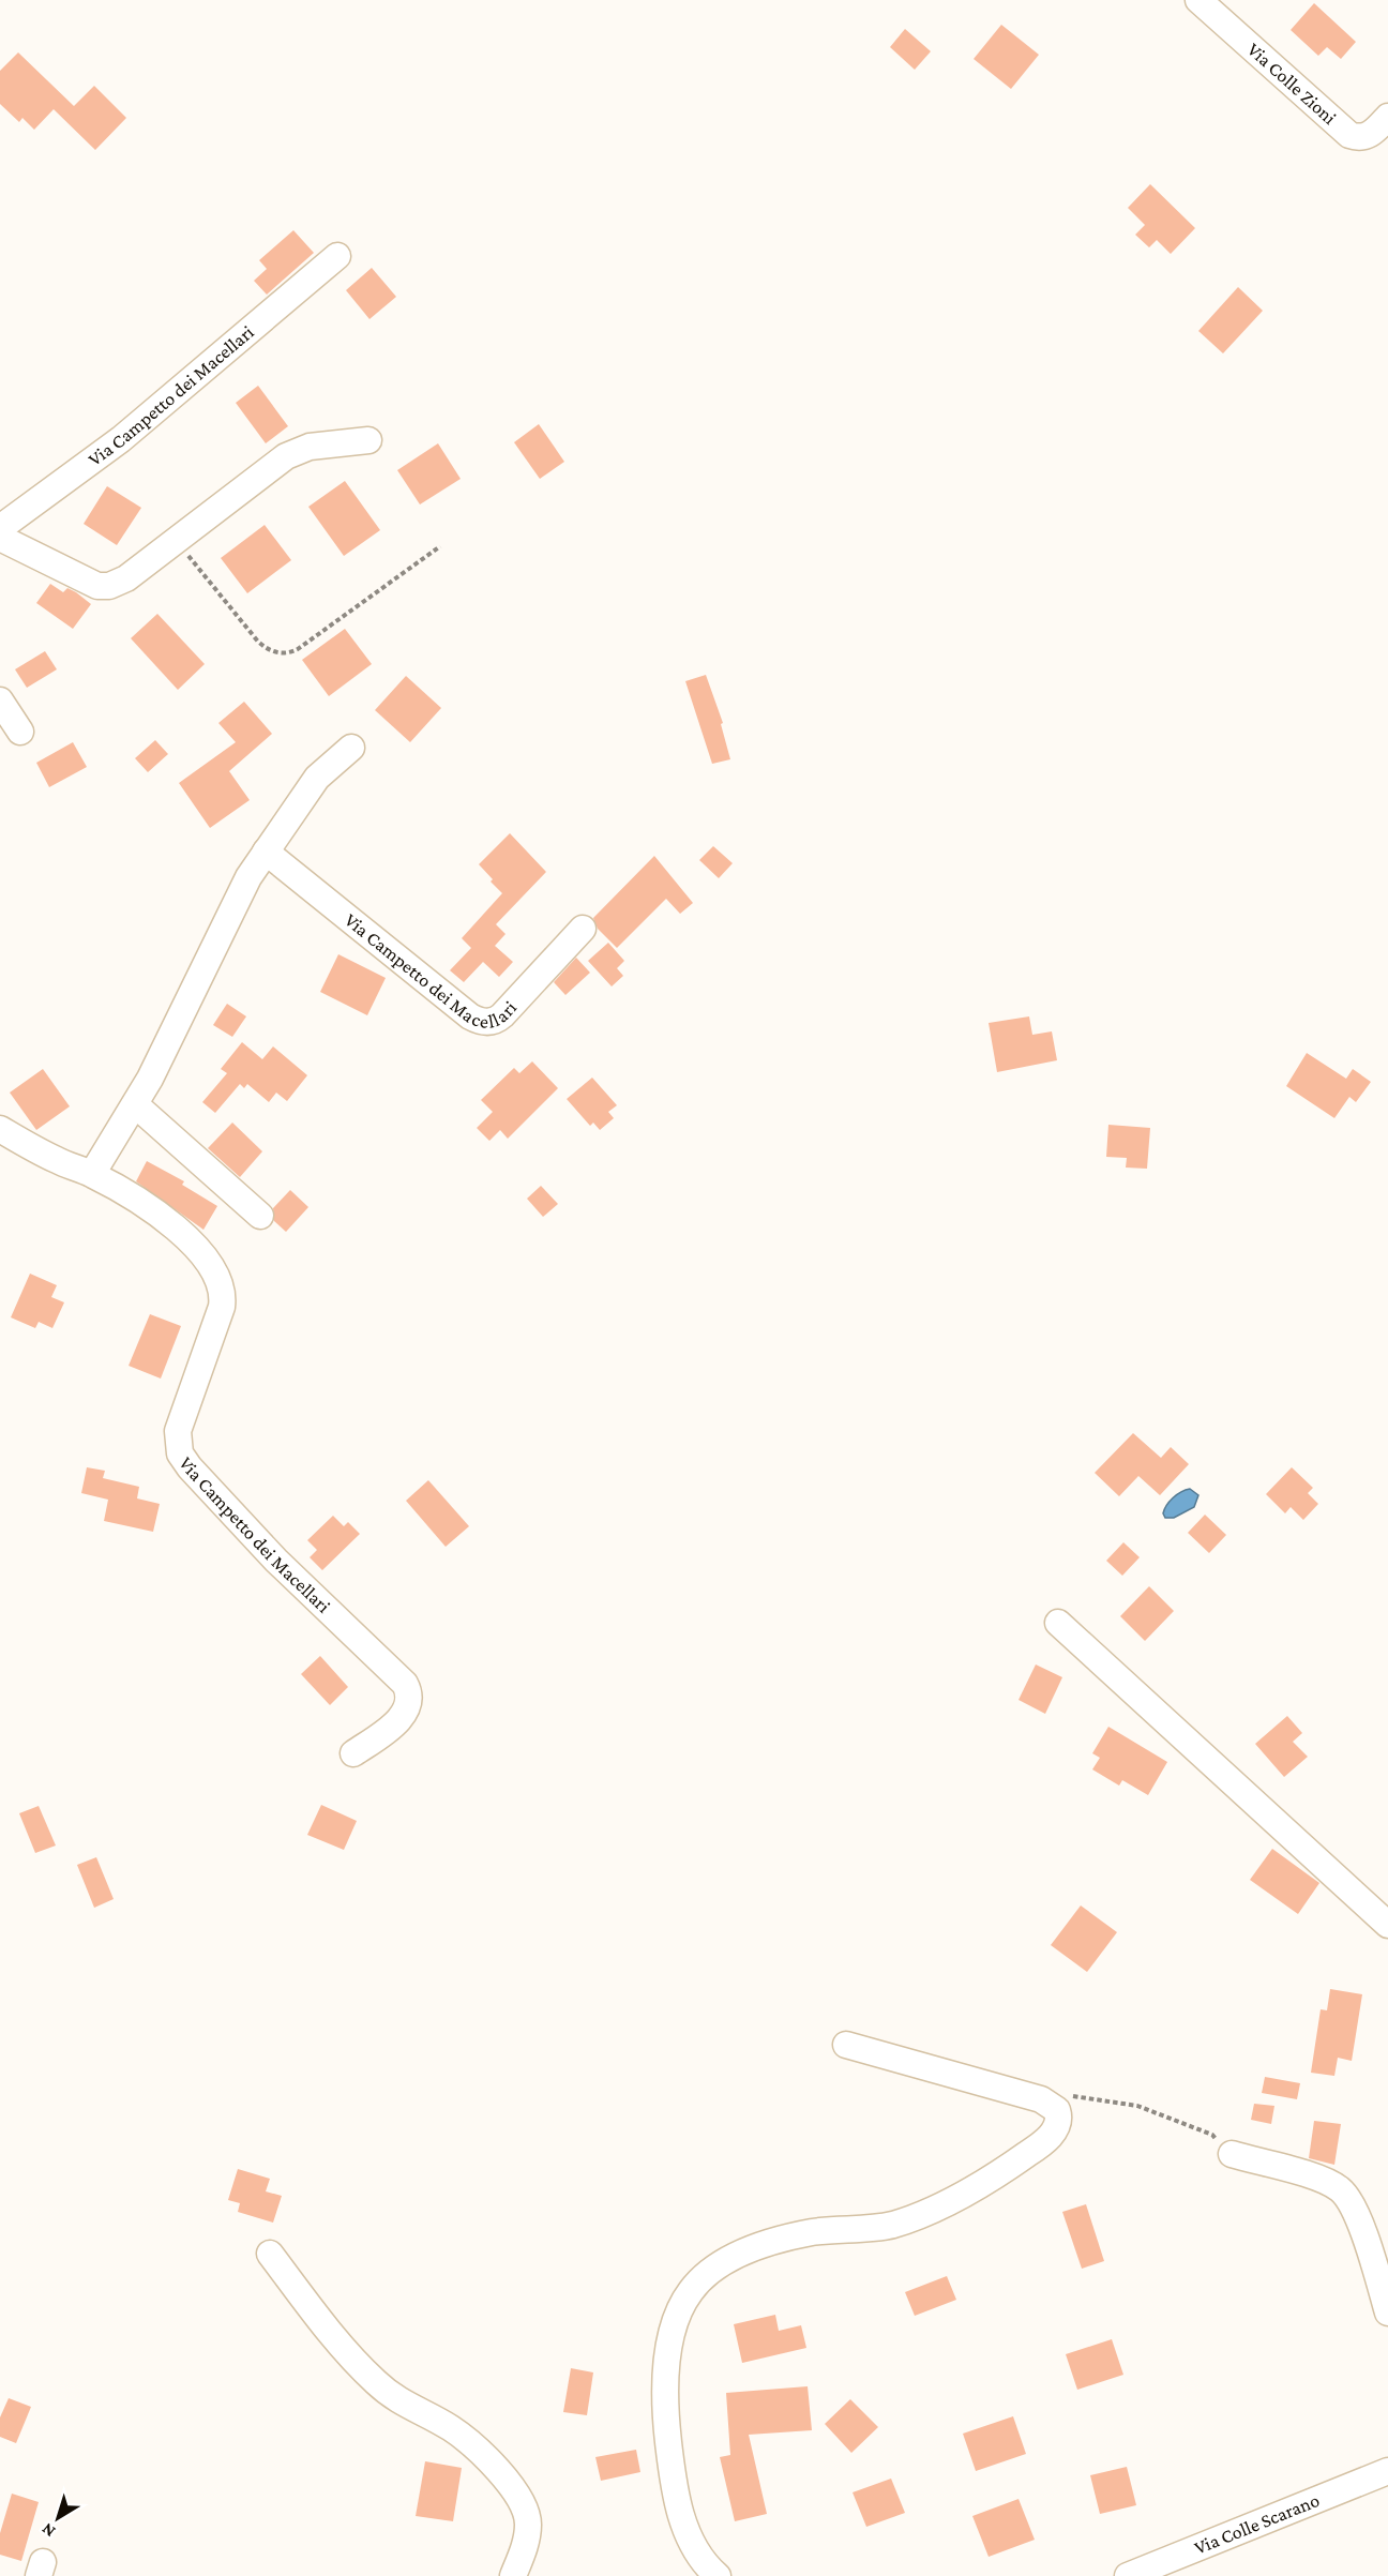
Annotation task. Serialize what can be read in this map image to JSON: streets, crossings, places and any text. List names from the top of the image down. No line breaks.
{"streets":{"street":["Via Colle Zioni","Via Campetto dei Macellari","Via Colle Scarano"]},"north":"bottom left"}
